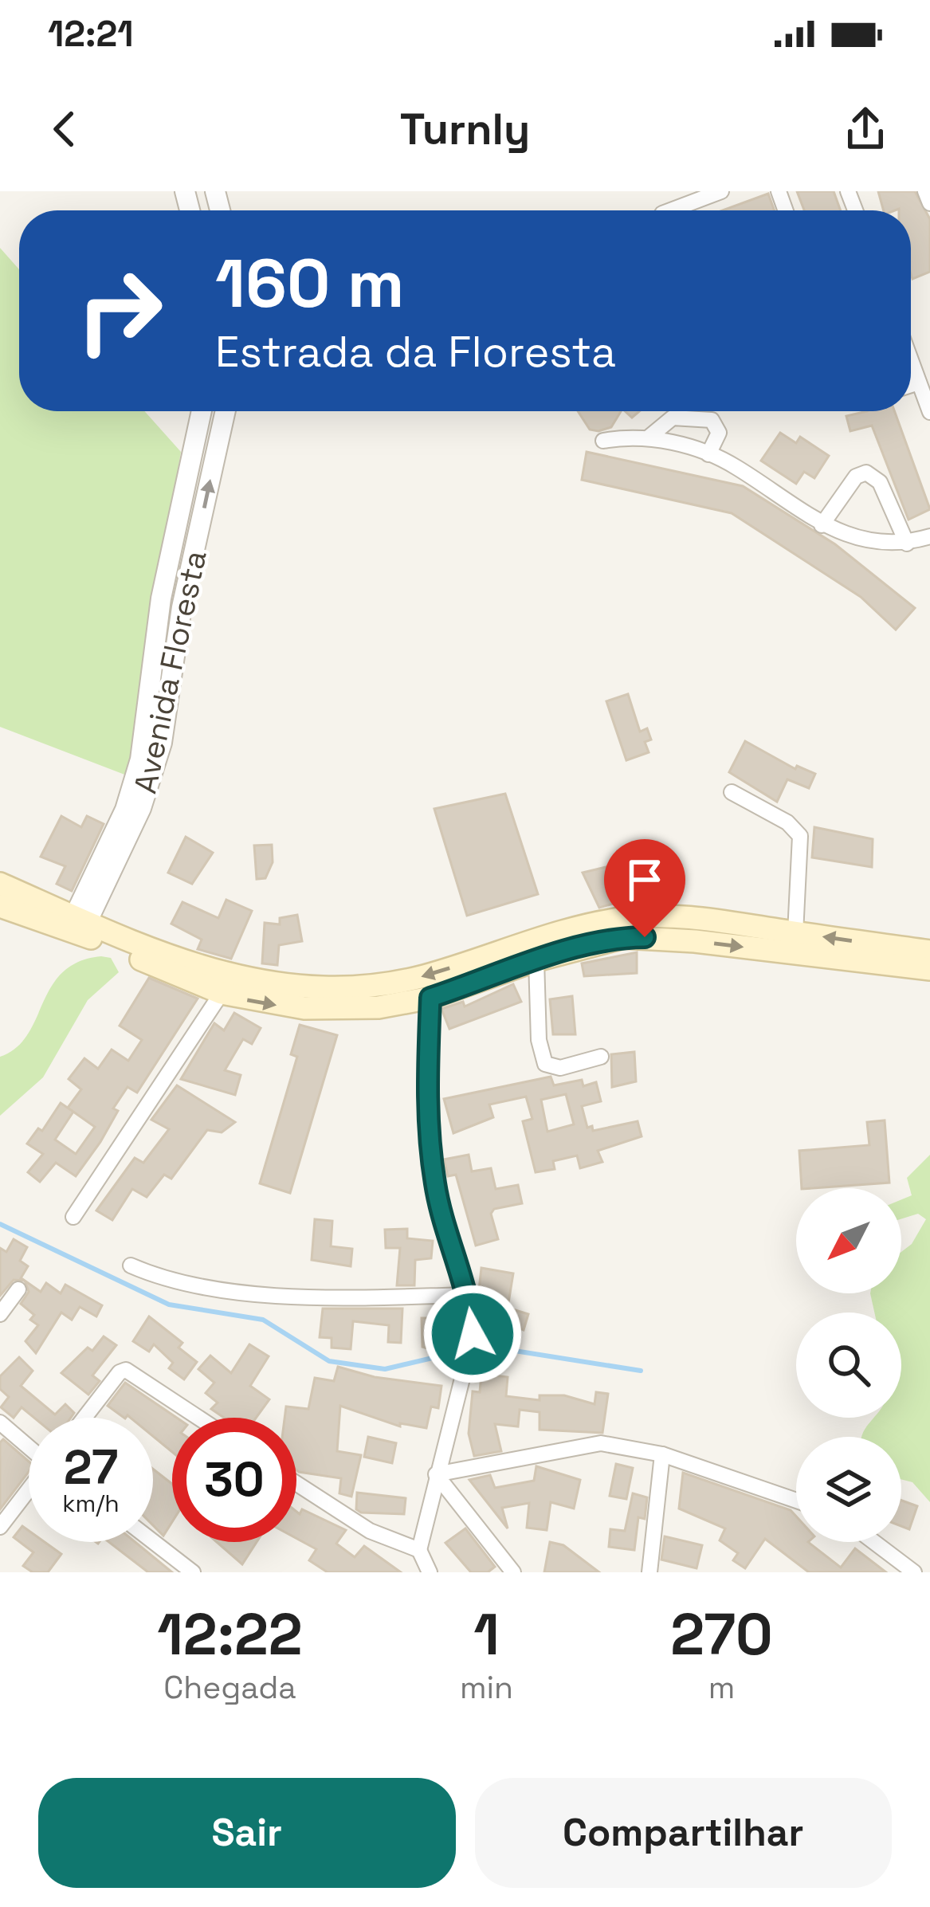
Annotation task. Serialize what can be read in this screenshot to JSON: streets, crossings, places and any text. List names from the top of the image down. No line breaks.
{"streets":{"street":["Avenida Floresta"]},"north":"bottom left","page":{"status":"12:21","header":"Turnly","turn":["160 m","Estrada da Floresta"],"speed":"27 km/h","limit":"30","eta":["12:22","Chegada","1","min","270","m"],"buttons":["Sair","Compartilhar"]}}
